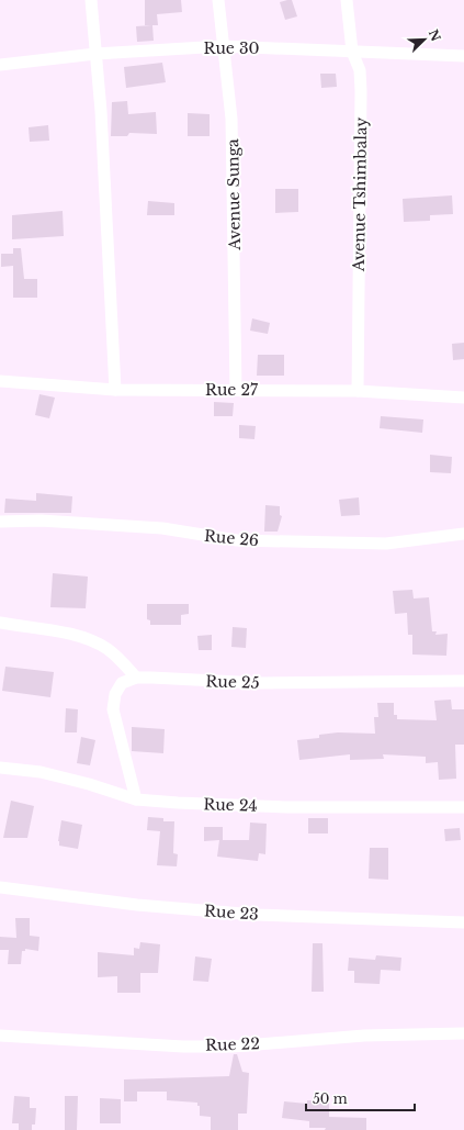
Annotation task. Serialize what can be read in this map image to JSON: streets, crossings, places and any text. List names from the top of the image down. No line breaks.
{"streets":{"street":["Rue 30","Avenue Sunga","Avenue Tshimbalay","Rue 27","Rue 26","Rue 25","Rue 24","Rue 23","Rue 22"]},"crossings":[["Rue 30","Avenue Sunga"],["Rue 30","Avenue Tshimbalay"],["Avenue Sunga","Rue 27"],["Avenue Tshimbalay","Rue 27"]],"scale_bar":"50 m","north":"top right"}
